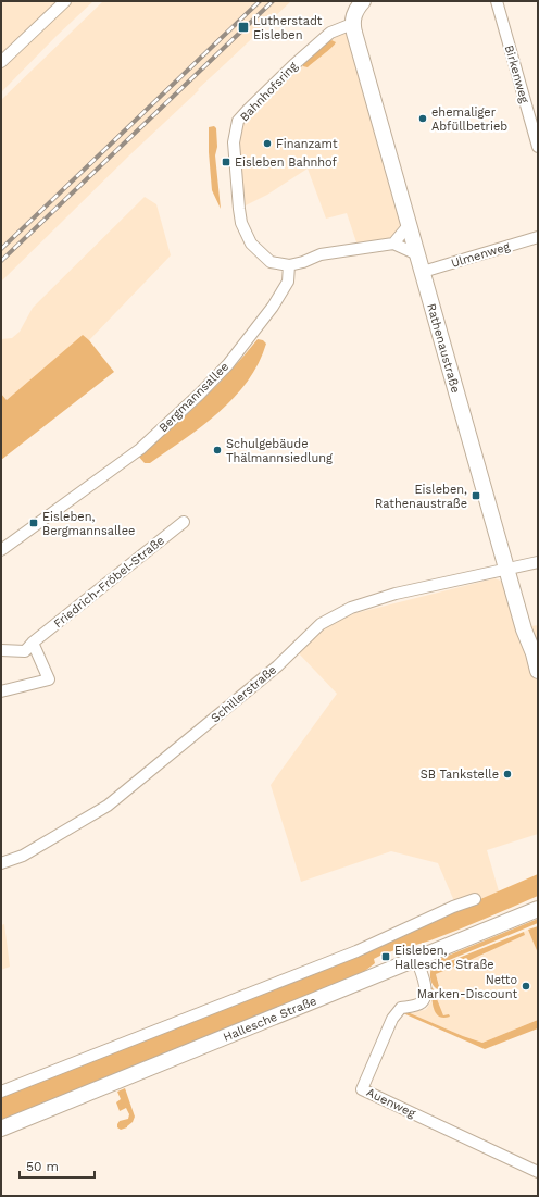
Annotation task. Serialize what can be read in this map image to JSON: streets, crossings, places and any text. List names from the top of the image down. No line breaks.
{"streets":{"main road":["Rathenaustraße","Hallesche Straße"],"street":["Birkenweg","Bahnhofsring","Ulmenweg","Bergmannsallee","Friedrich-Fröbel-Straße","Schillerstraße","Auenweg"]},"crossings":[["Bahnhofsring","Rathenaustraße"],["Bahnhofsring","Bergmannsallee"],["Ulmenweg","Rathenaustraße"],["Rathenaustraße","Schillerstraße"],["Hallesche Straße","Auenweg"]],"places":{"transit":["Lutherstadt Eisleben","Eisleben Bahnhof","Eisleben, Rathenaustraße","Eisleben, Bergmannsallee","Eisleben, Hallesche Straße"],"other":["ehemaliger Abfüllbetrieb","Finanzamt","Schulgebäude Thälmannsiedlung","SB Tankstelle","Netto Marken-Discount"]},"scale_bar":"50 m"}
